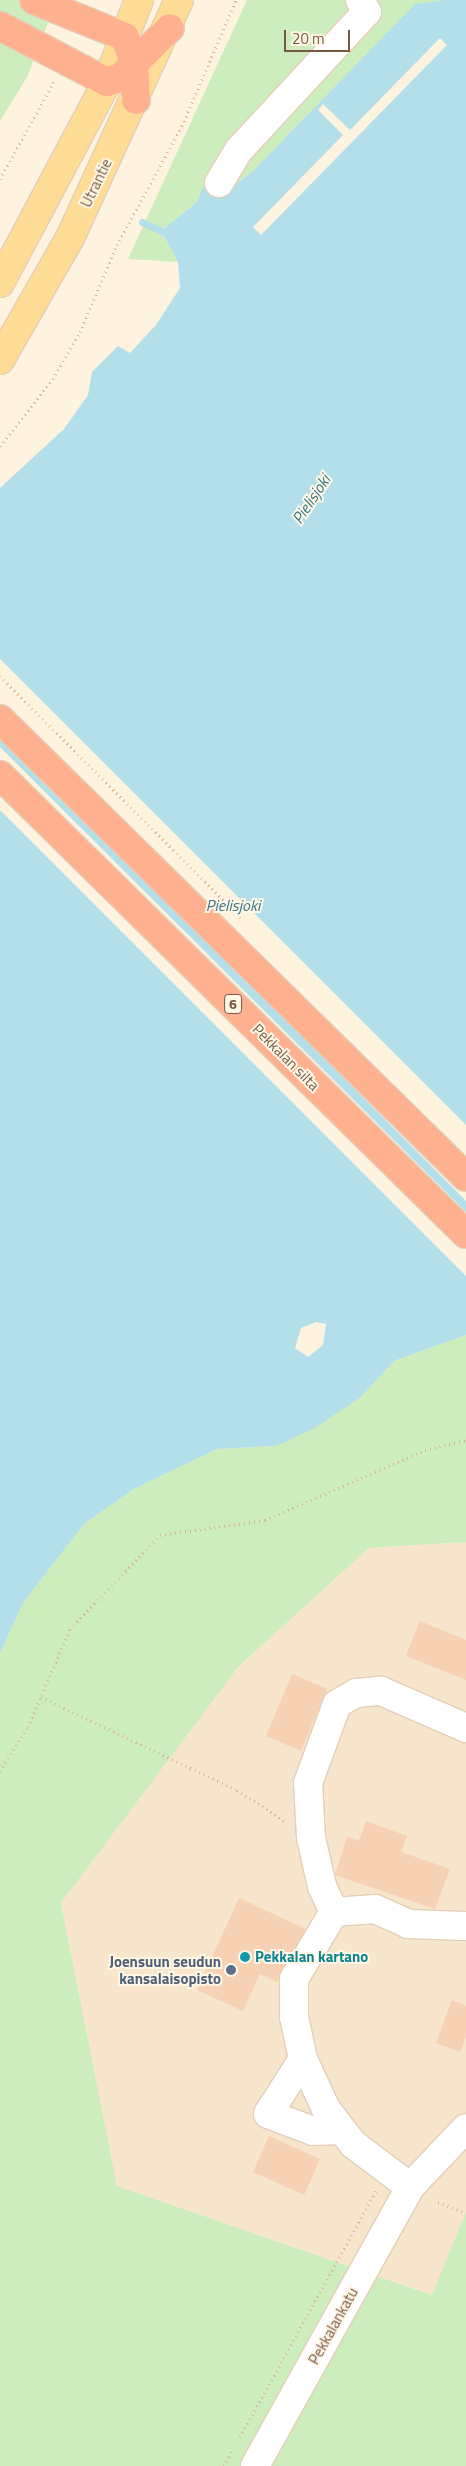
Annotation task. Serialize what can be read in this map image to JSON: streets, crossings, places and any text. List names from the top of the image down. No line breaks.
{"streets":{"highway":["6","Pekkalan silta"],"main road":["Utrantie"],"street":["Pekkalankatu"]},"water":["Pielisjoki"],"places":["Pekkalan kartano","Joensuun seudun kansalaisopisto"],"scale_bar":"20 m"}
